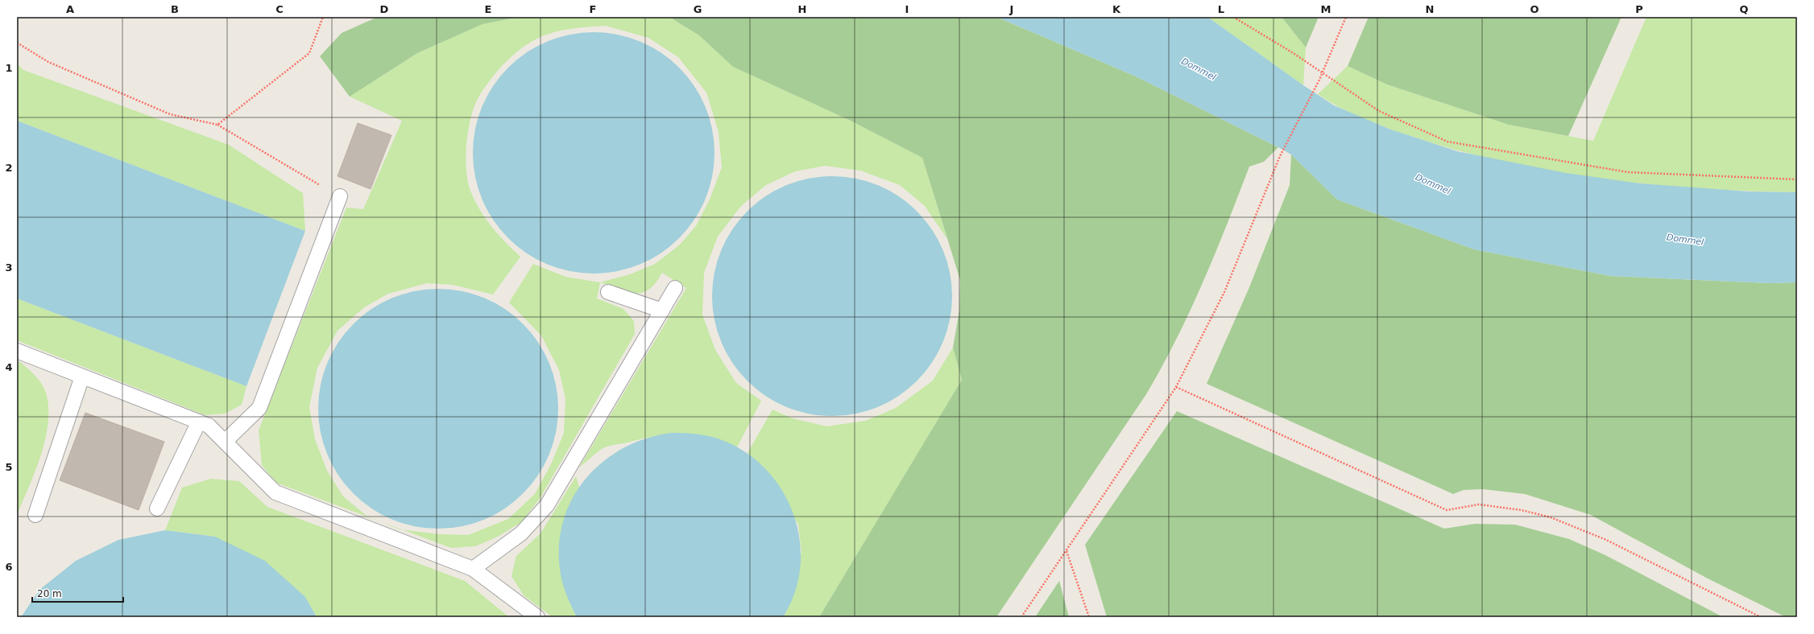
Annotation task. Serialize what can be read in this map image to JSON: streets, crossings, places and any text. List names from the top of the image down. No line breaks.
{"water":["Dommel"],"scale_bar":"20 m","grid":{"columns":["A","B","C","D","E","F","G","H","I","J","K","L","M","N","O","P","Q"],"rows":["1","2","3","4","5","6"]}}
